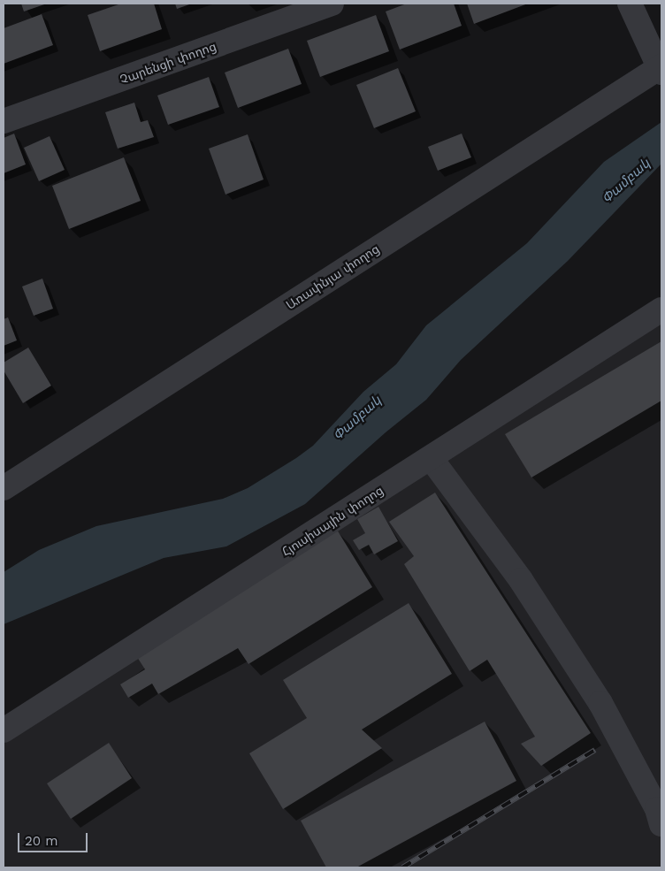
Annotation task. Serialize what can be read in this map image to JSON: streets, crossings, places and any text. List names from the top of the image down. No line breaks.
{"streets":{"street":["Չարենցի փողոց","Առափնյա փողոց","Հյուսիսային փողոց"]},"water":["Փամբակ"],"scale_bar":"20 m"}
